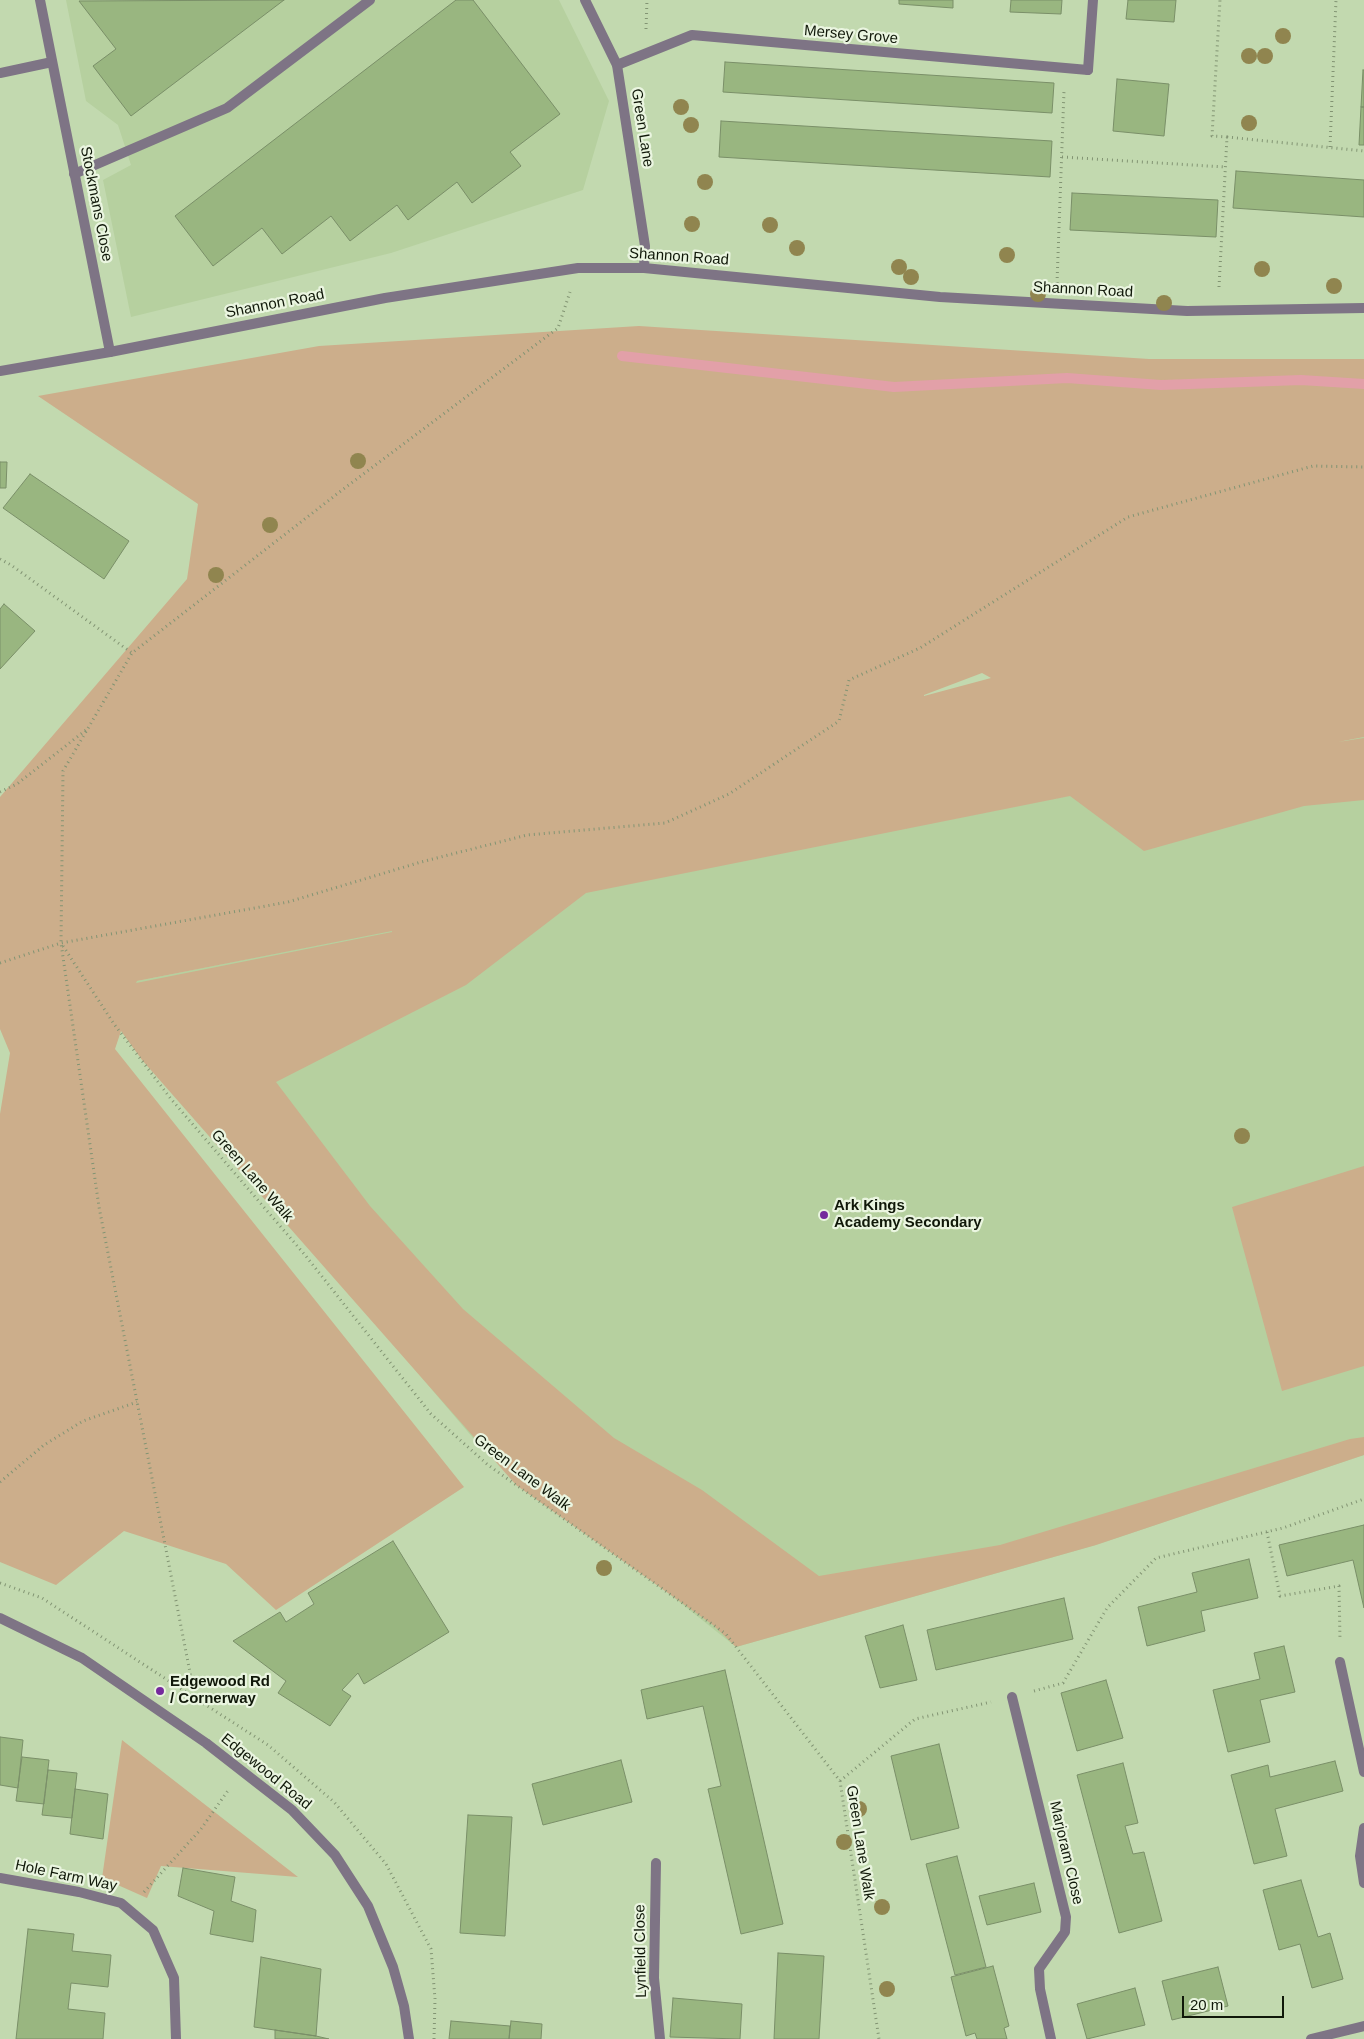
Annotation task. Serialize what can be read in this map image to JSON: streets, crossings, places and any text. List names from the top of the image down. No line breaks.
{"streets":{"street":["Mersey Grove","Green Lane","Stockmans Close","Shannon Road","Edgewood Road","Marjoram Close","Hole Farm Way","Lynfield Close"],"path":["Green Lane Walk"]},"crossings":[["Mersey Grove","Green Lane"],["Green Lane","Shannon Road"],["Stockmans Close","Shannon Road"]],"places":["Ark Kings Academy Secondary","Edgewood Rd / Cornerway"],"scale_bar":"20 m"}
